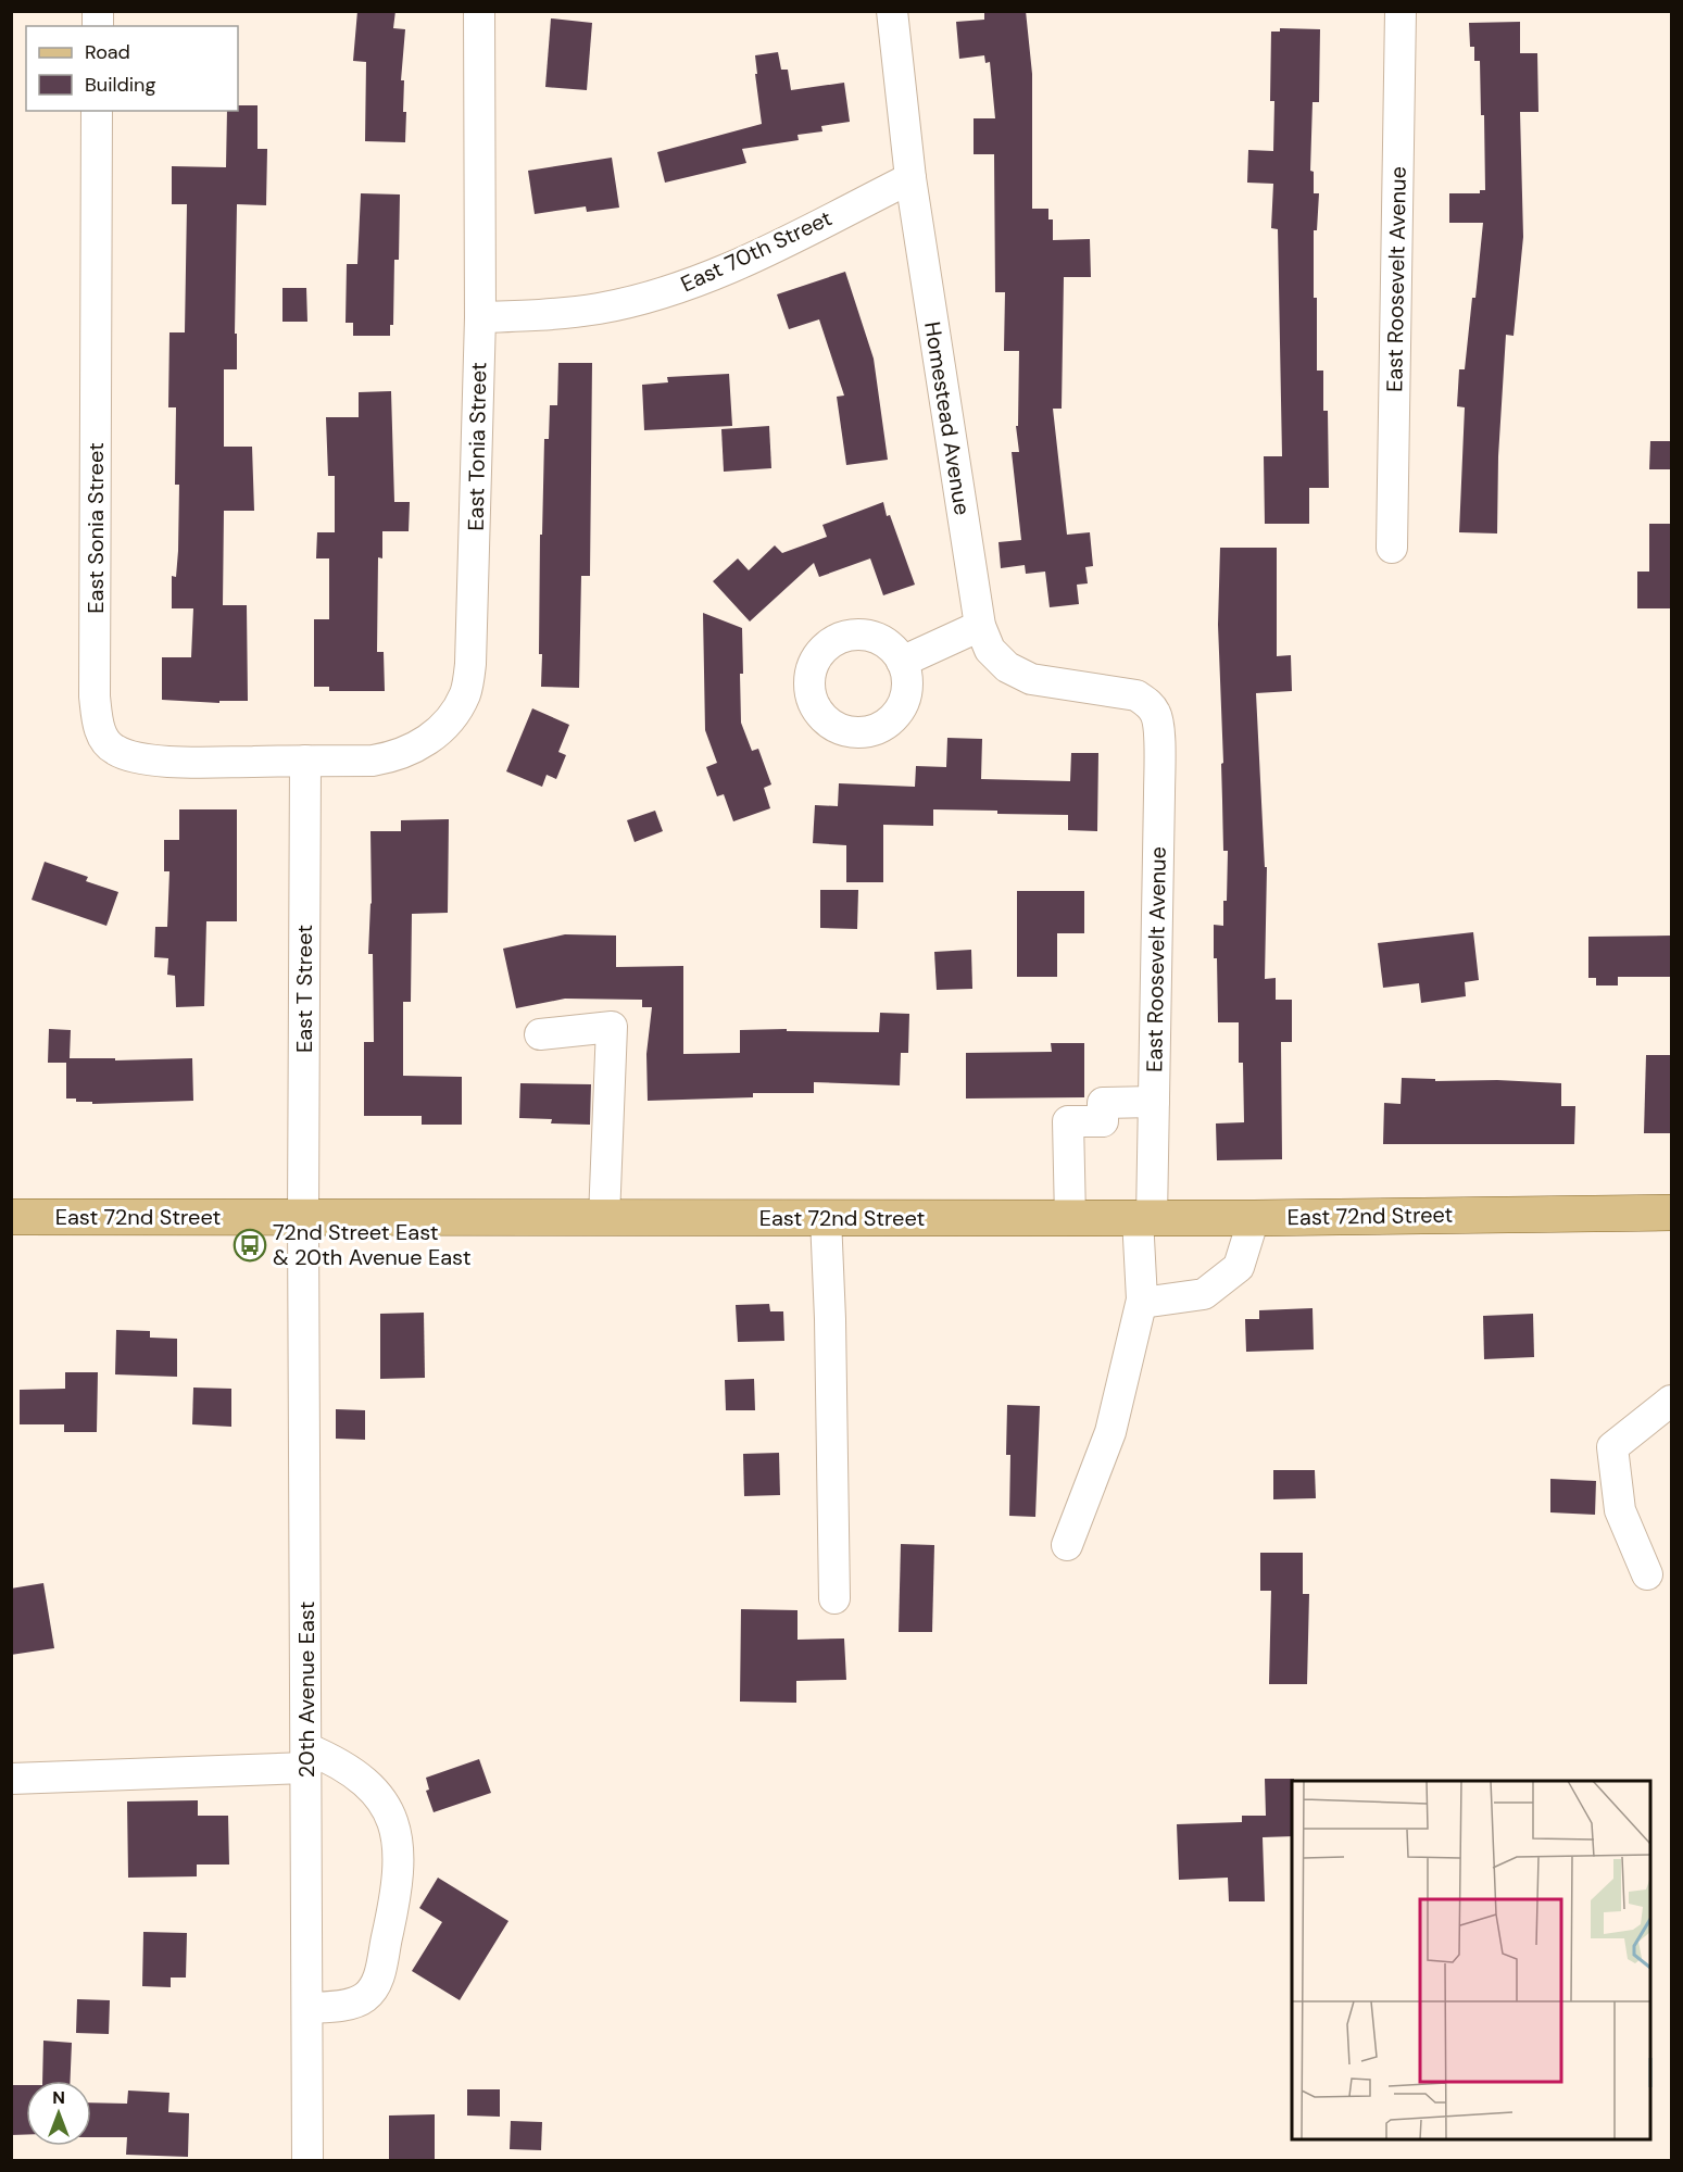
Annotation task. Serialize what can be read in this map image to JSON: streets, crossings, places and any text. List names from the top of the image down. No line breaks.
{"streets":{"main road":["East 72nd Street"],"street":["East 70th Street","East Roosevelt Avenue","Homestead Avenue","East Tonia Street","East Sonia Street","East T Street","20th Avenue East"]},"crossings":[["East 70th Street","Homestead Avenue"],["East 70th Street","East Tonia Street"],["East Roosevelt Avenue","Homestead Avenue"],["East Roosevelt Avenue","East 72nd Street"],["East Tonia Street","East Sonia Street"],["East Tonia Street","East T Street"],["East Sonia Street","East T Street"],["East T Street","East 72nd Street"],["East T Street","20th Avenue East"],["East 72nd Street","20th Avenue East"]],"places":{"bus stop":["72nd Street East & 20th Avenue East"]},"legend":["Road","Building"],"north":"top"}
